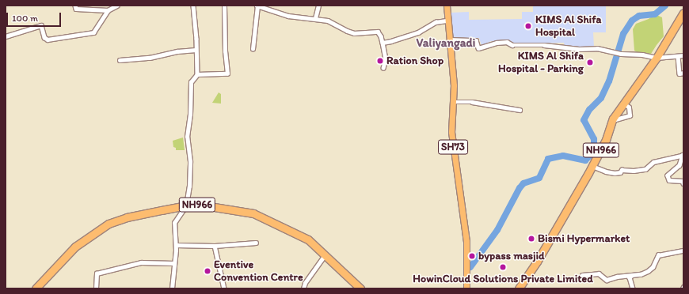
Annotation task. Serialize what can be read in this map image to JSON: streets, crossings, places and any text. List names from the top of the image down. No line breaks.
{"streets":{"highway":["NH966"],"main road":["SH73"]},"districts":["Valiyangadi"],"places":["KIMS Al Shifa Hospital","Ration Shop","KIMS Al Shifa Hospital - Parking","Bismi Hypermarket","bypass masjid","HowinCloud Solutions Private Limited","Eventive Convention Centre"],"scale_bar":"100 m"}
